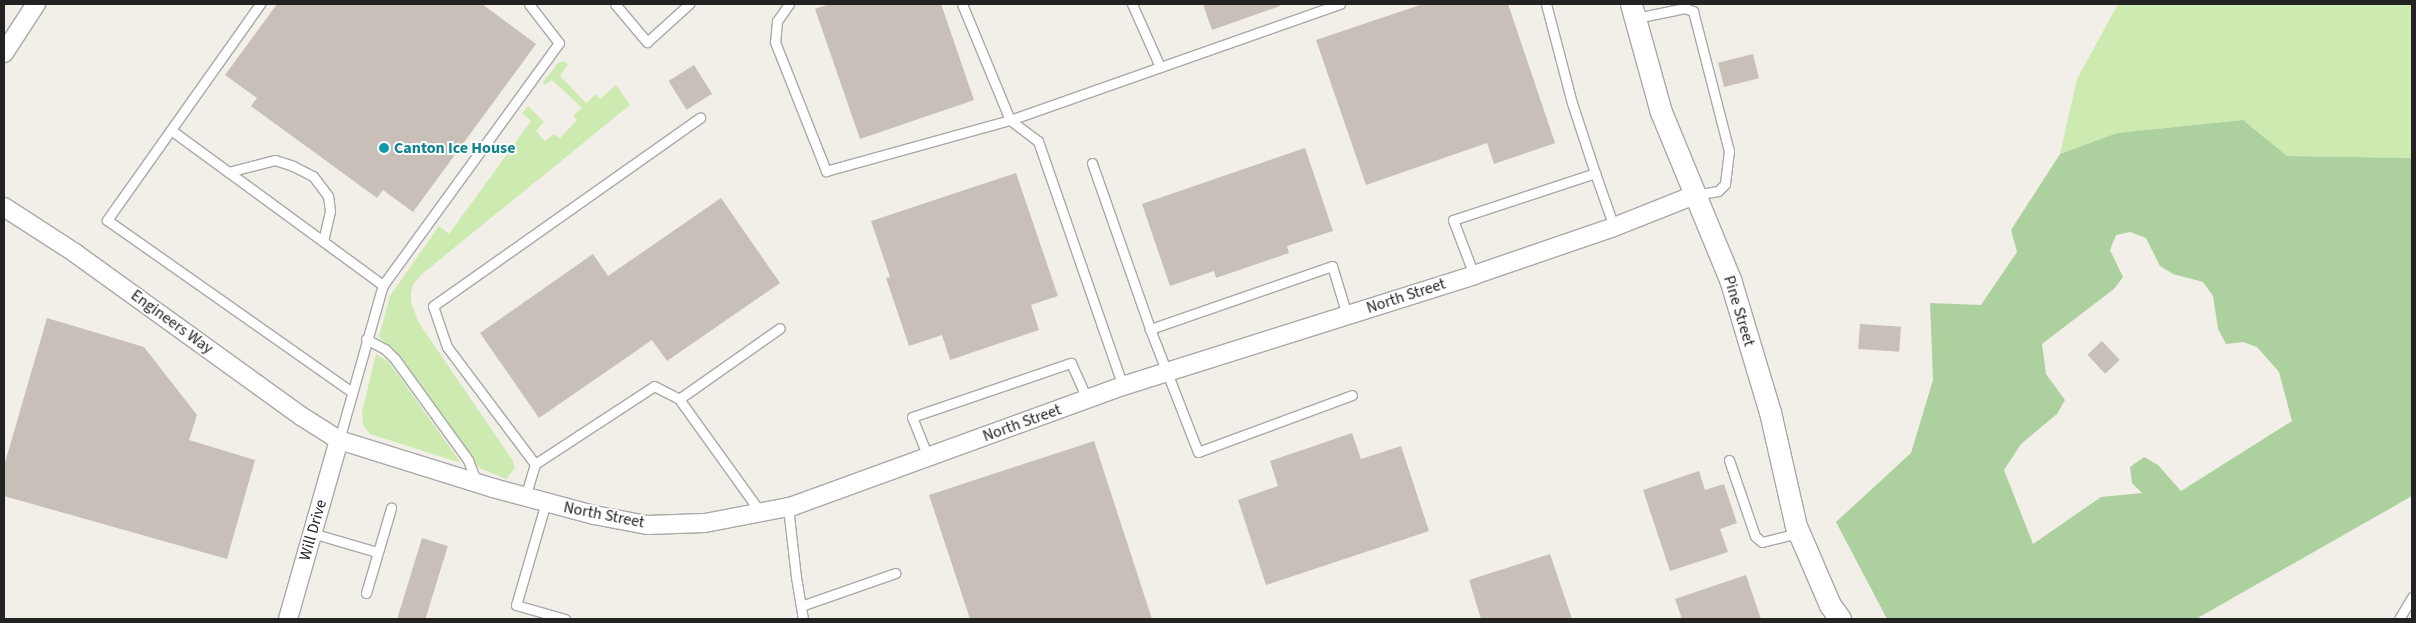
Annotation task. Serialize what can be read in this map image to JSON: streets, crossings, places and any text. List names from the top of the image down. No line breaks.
{"streets":{"street":["North Street","Pine Street","Engineers Way","Will Drive"]},"crossings":[["North Street","Pine Street"],["North Street","Engineers Way"],["North Street","Will Drive"],["Engineers Way","Will Drive"]],"places":["Canton Ice House"]}
